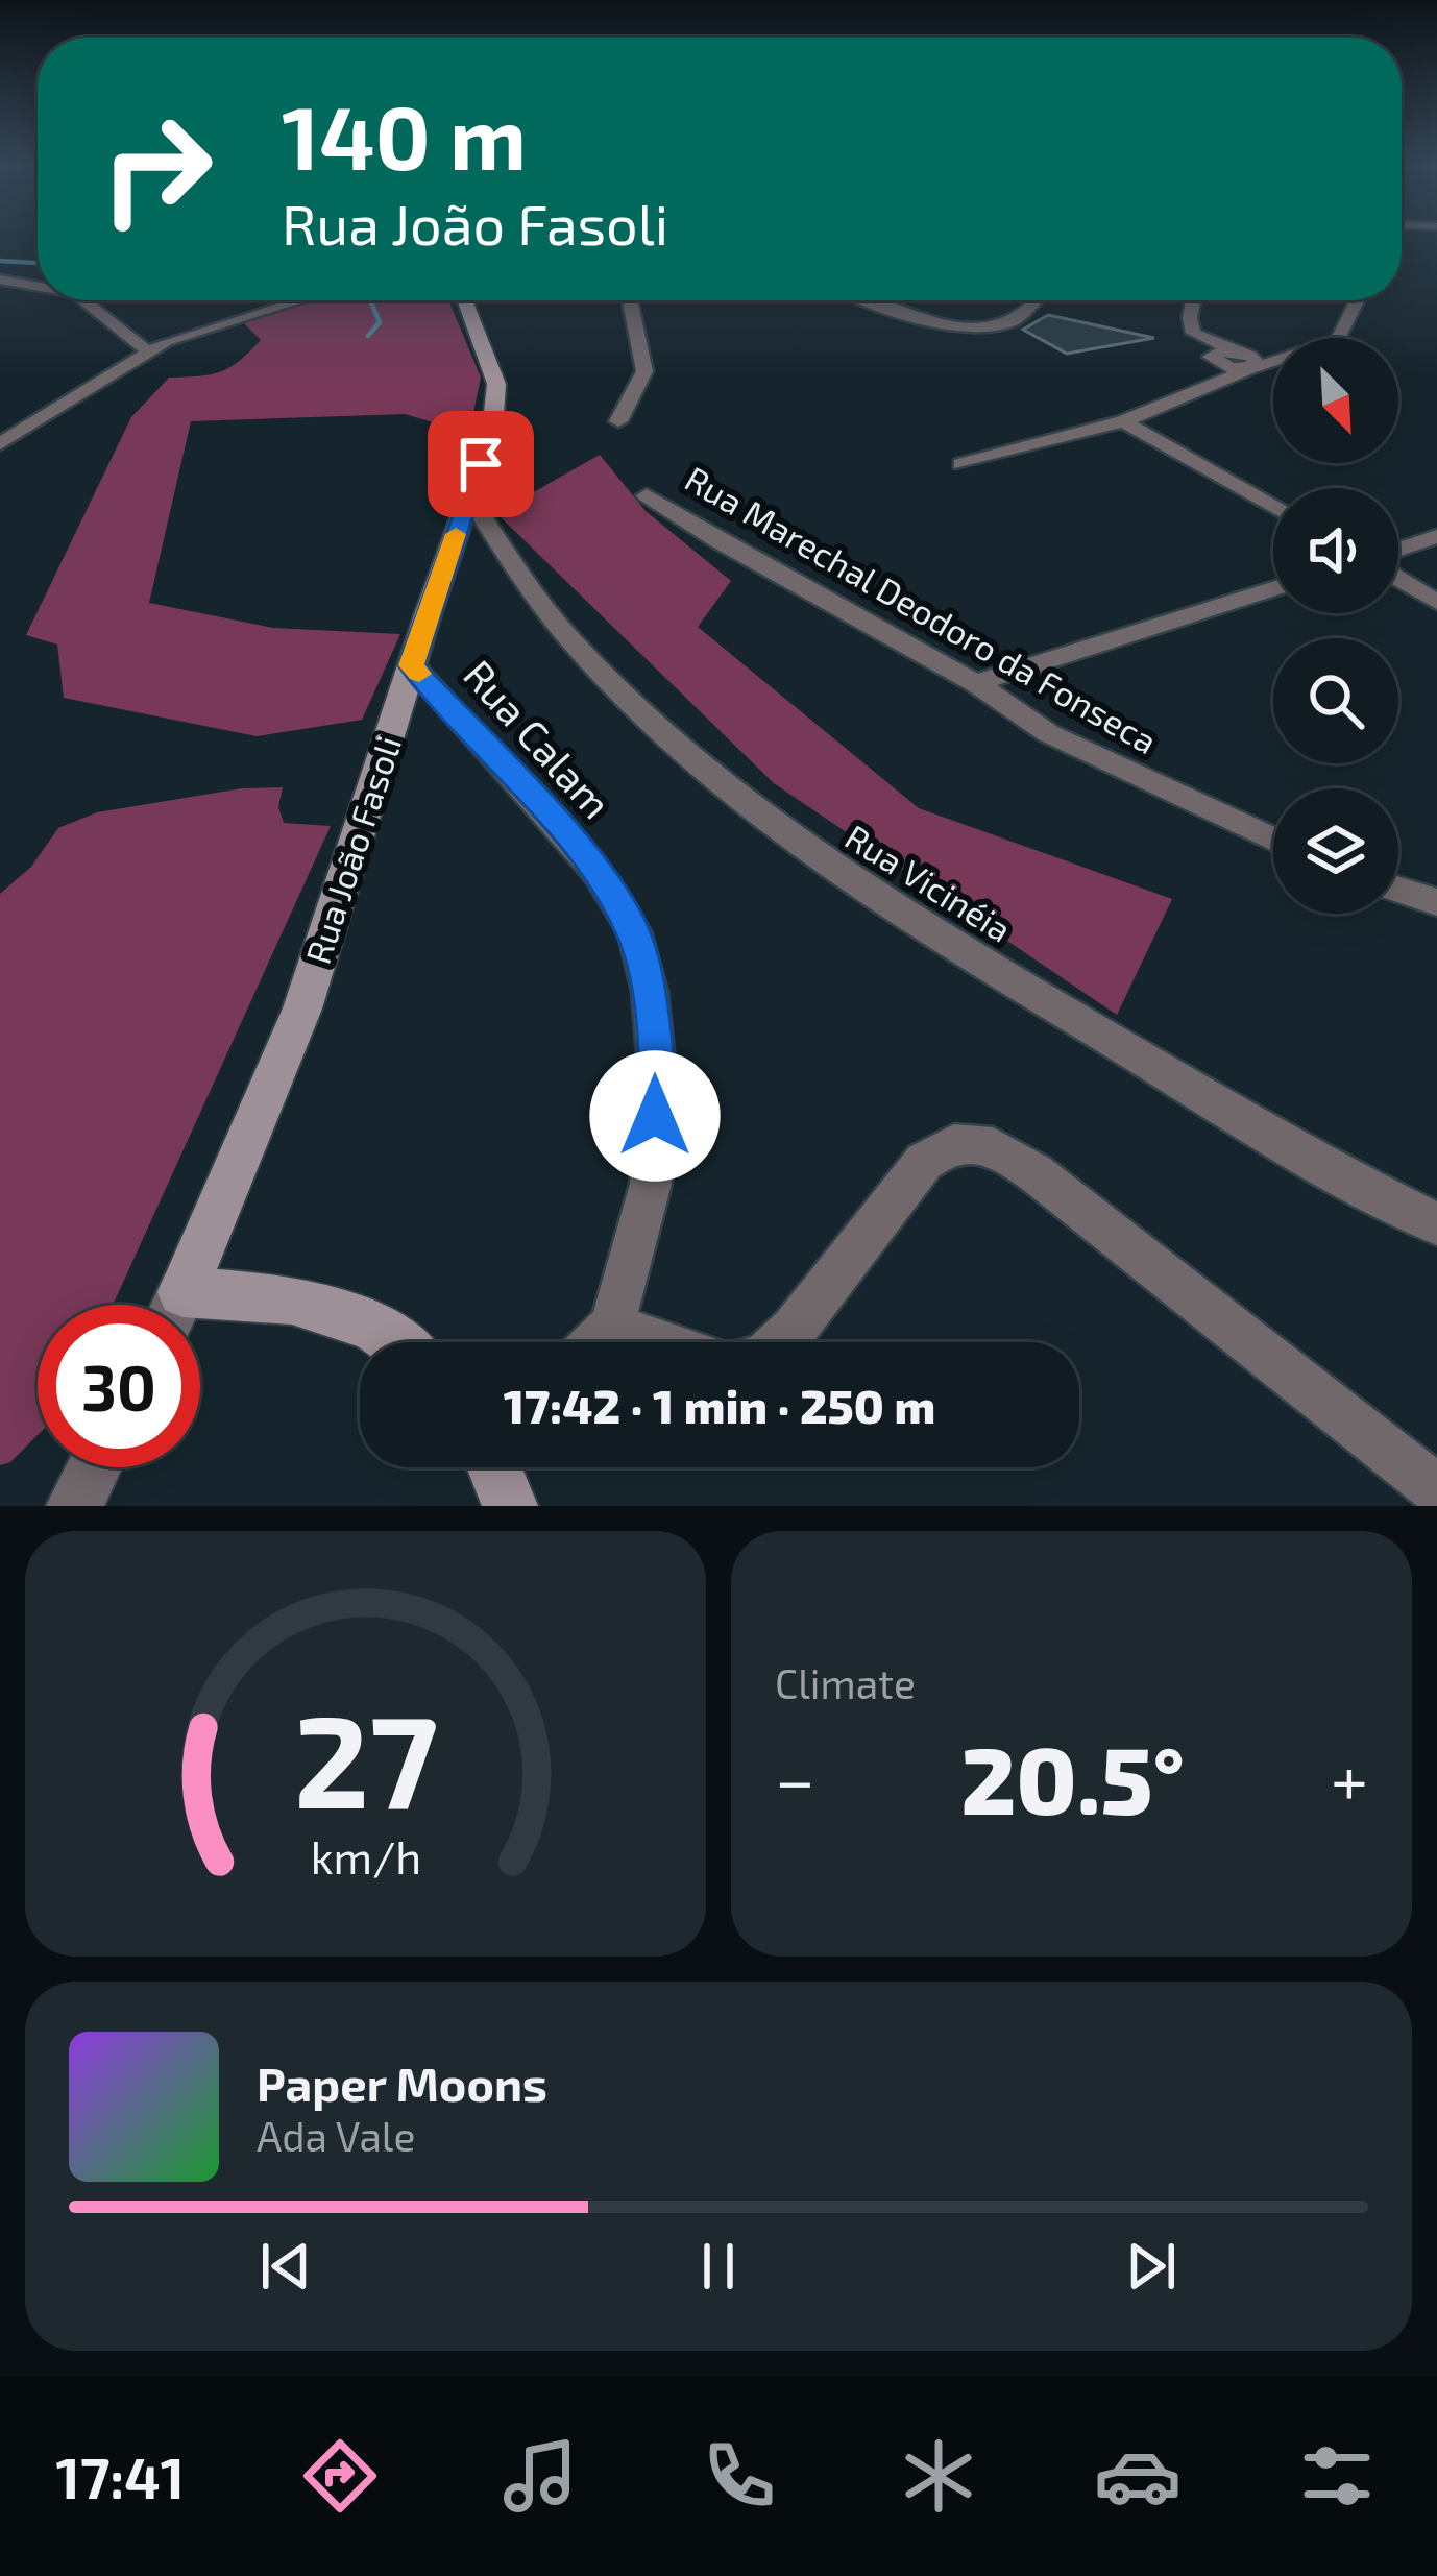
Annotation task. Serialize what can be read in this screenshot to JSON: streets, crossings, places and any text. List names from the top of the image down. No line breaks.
{"streets":{"main road":["Rua João Fasoli"],"street":["Rua Marechal Deodoro da Fonseca","Rua Calam","Rua Vicinéia"]},"crossings":[["Rua Calam","Rua João Fasoli"],["Rua João Fasoli","Rua Vicinéia"]],"north":"bottom right","page":{"turn":["140 m","Rua João Fasoli"],"limit":"30","trip":"17:42 · 1 min · 250 m","tile":"Climate","heat":["−","20.5°","+"],"song":["Paper Moons","Ada Vale"],"tabs":"17:41","gauge":["27","km/h"]}}
